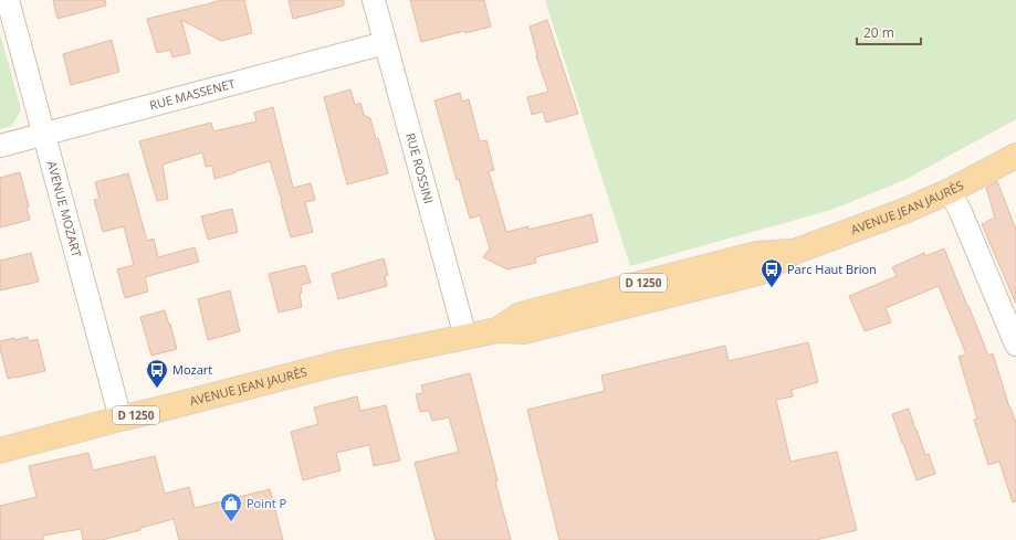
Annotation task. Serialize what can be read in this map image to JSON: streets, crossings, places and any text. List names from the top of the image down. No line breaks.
{"streets":{"main road":["AVENUE JEAN JAURÈS","D 1250"],"street":["RUE MASSENET","RUE ROSSINI","AVENUE MOZART"]},"crossings":[["RUE MASSENET","RUE ROSSINI"],["RUE MASSENET","AVENUE MOZART"],["RUE ROSSINI","AVENUE JEAN JAURÈS"],["AVENUE JEAN JAURÈS","AVENUE MOZART"]],"places":{"bus stop":["Parc Haut Brion","Mozart"],"shop":["Point P"]},"scale_bar":"20 m"}
